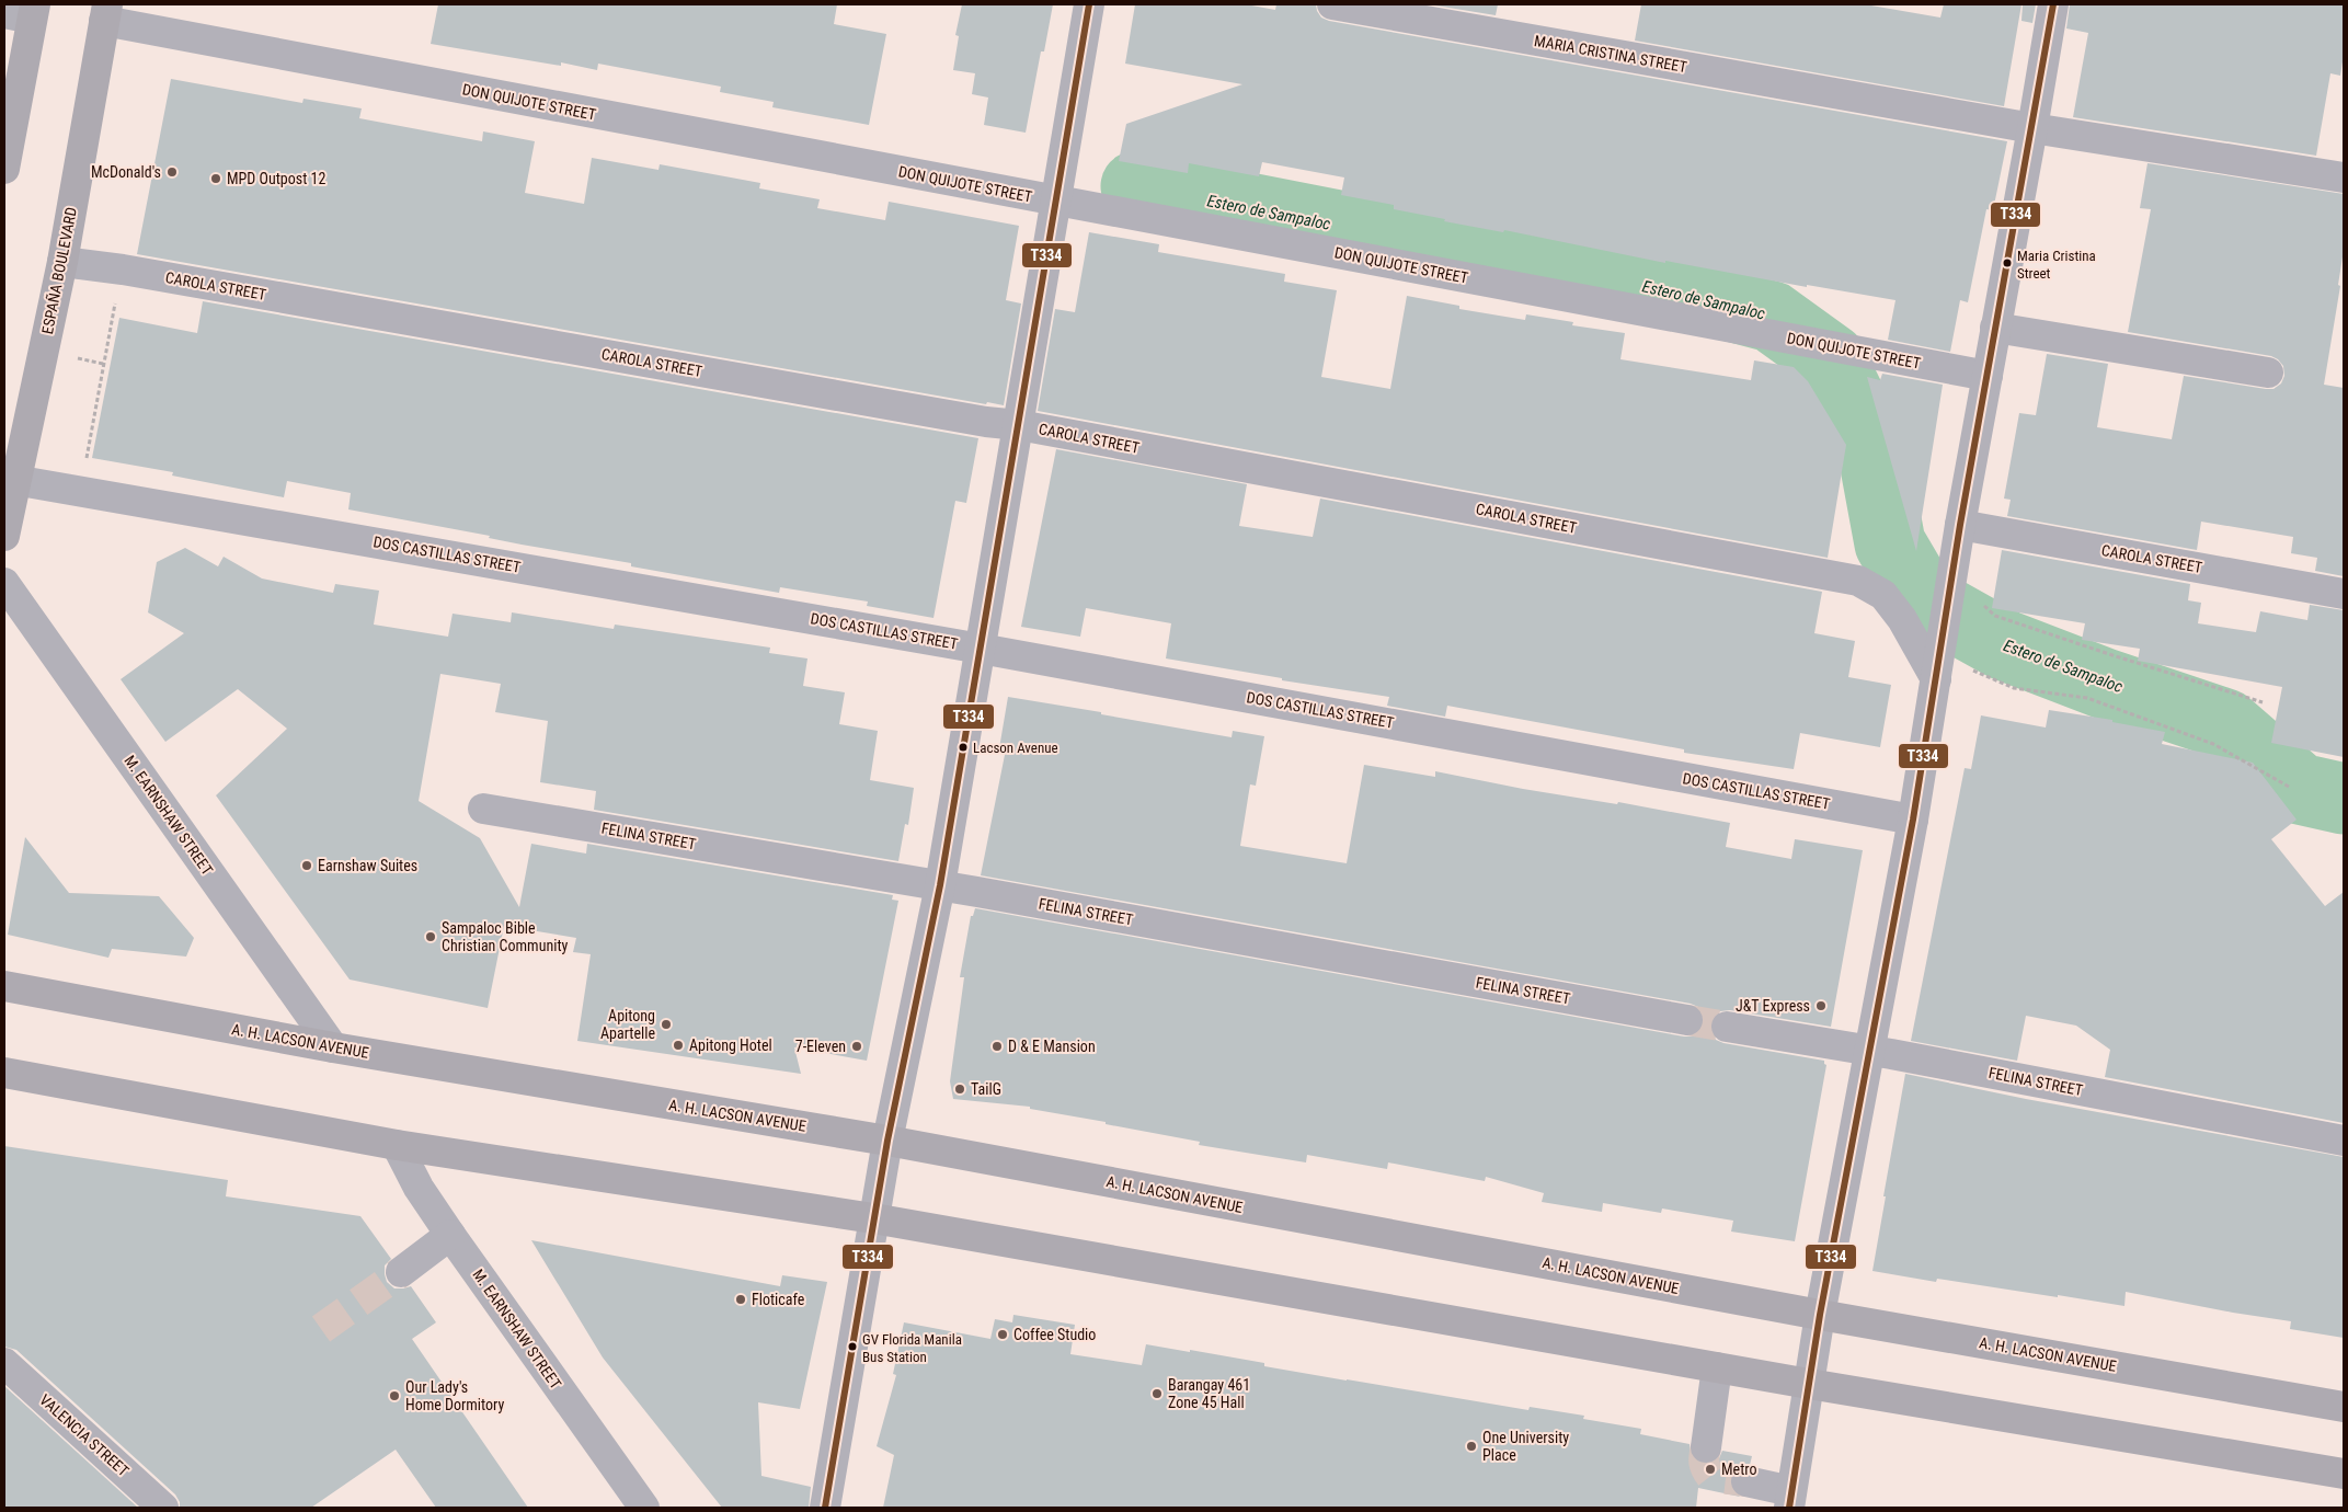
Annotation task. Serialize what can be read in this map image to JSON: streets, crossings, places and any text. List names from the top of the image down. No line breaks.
{"streets":{"main road":["ESPAÑA BOULEVARD","A. H. LACSON AVENUE"],"street":["MARIA CRISTINA STREET","DON QUIJOTE STREET","CAROLA STREET","DOS CASTILLAS STREET","M. EARNSHAW STREET","FELINA STREET","VALENCIA STREET"]},"crossings":[["DON QUIJOTE STREET","ESPAÑA BOULEVARD"],["ESPAÑA BOULEVARD","CAROLA STREET"],["ESPAÑA BOULEVARD","DOS CASTILLAS STREET"],["M. EARNSHAW STREET","A. H. LACSON AVENUE"]],"water":["Estero de Sampaloc"],"places":["McDonald's","MPD Outpost 12","Maria Cristina Street","Lacson Avenue","Earnshaw Suites","Sampaloc Bible Christian Community","J&T Express","Apitong Apartelle","Apitong Hotel","7-Eleven","D & E Mansion","TailG","Floticafe","Coffee Studio","GV Florida Manila Bus Station","Barangay 461 Zone 45 Hall","Our Lady's Home Dormitory","One University Place","Metro"],"lines":["transit line T334"]}
